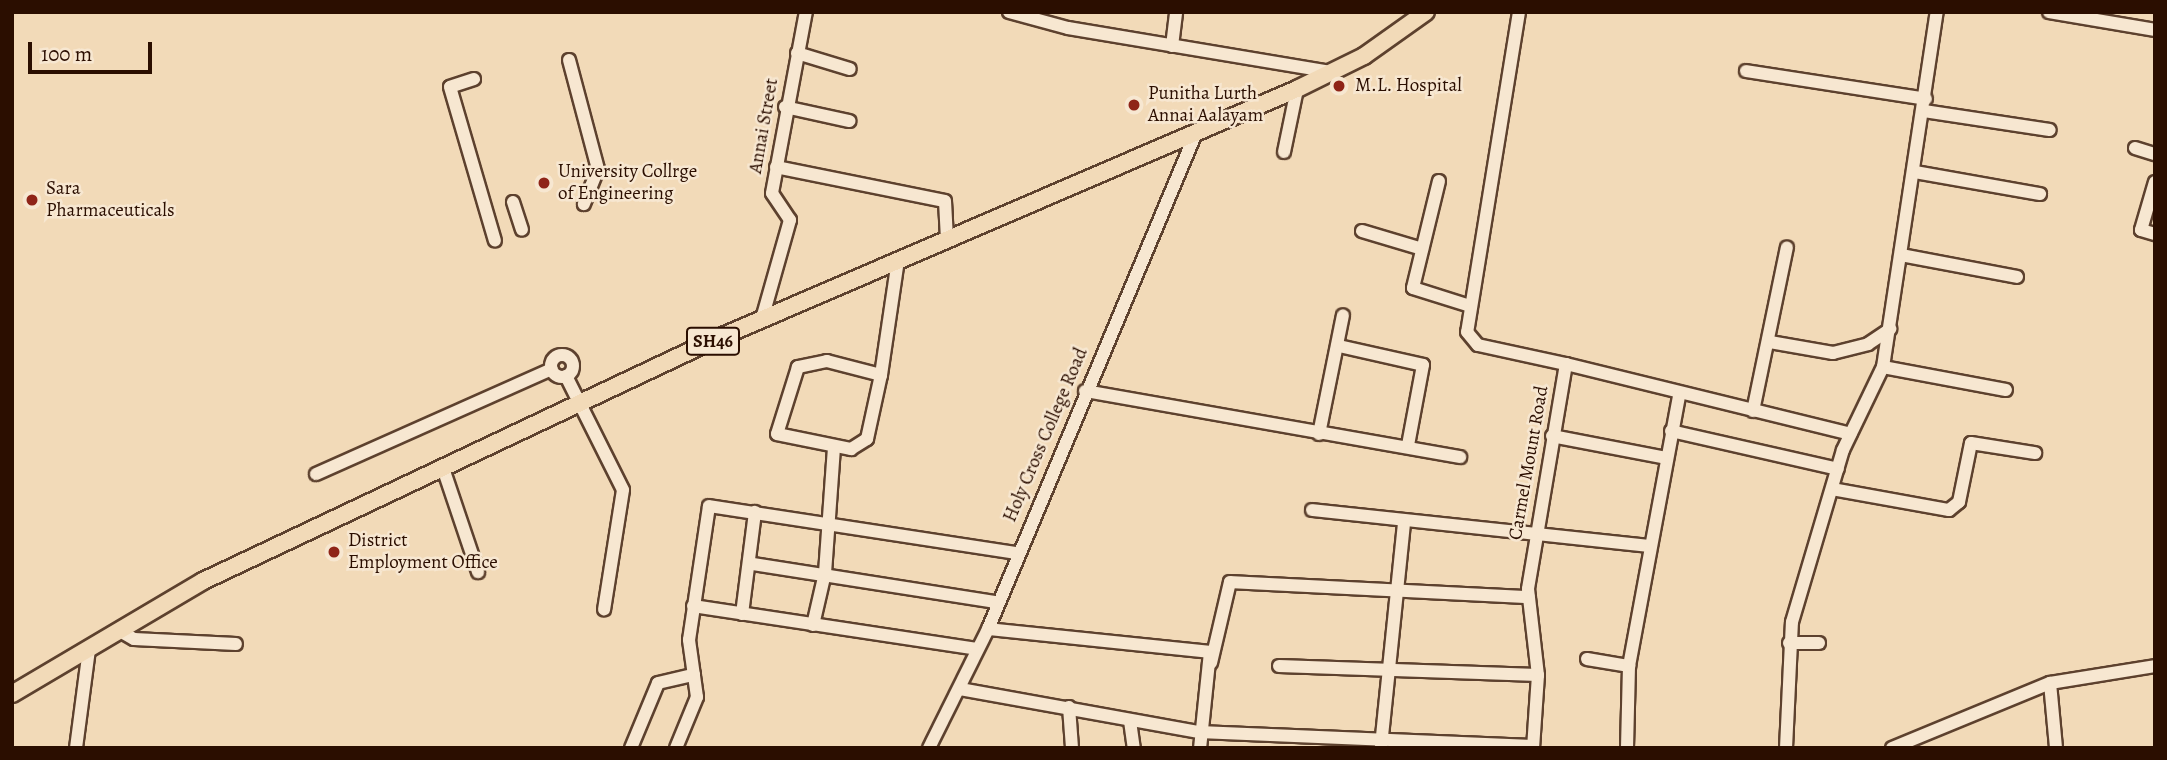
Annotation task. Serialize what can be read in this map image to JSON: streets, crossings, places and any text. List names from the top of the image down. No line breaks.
{"streets":{"main road":["SH46"],"street":["Annai Street","Holy Cross College Road","Carmel Mount Road"]},"crossings":[["Annai Street","SH46"],["SH46","Holy Cross College Road"]],"places":["M.L. Hospital","Punitha Lurth Annai Aalayam","University Collrge of Engineering","Sara Pharmaceuticals","District Employment Office"],"scale_bar":"100 m"}
